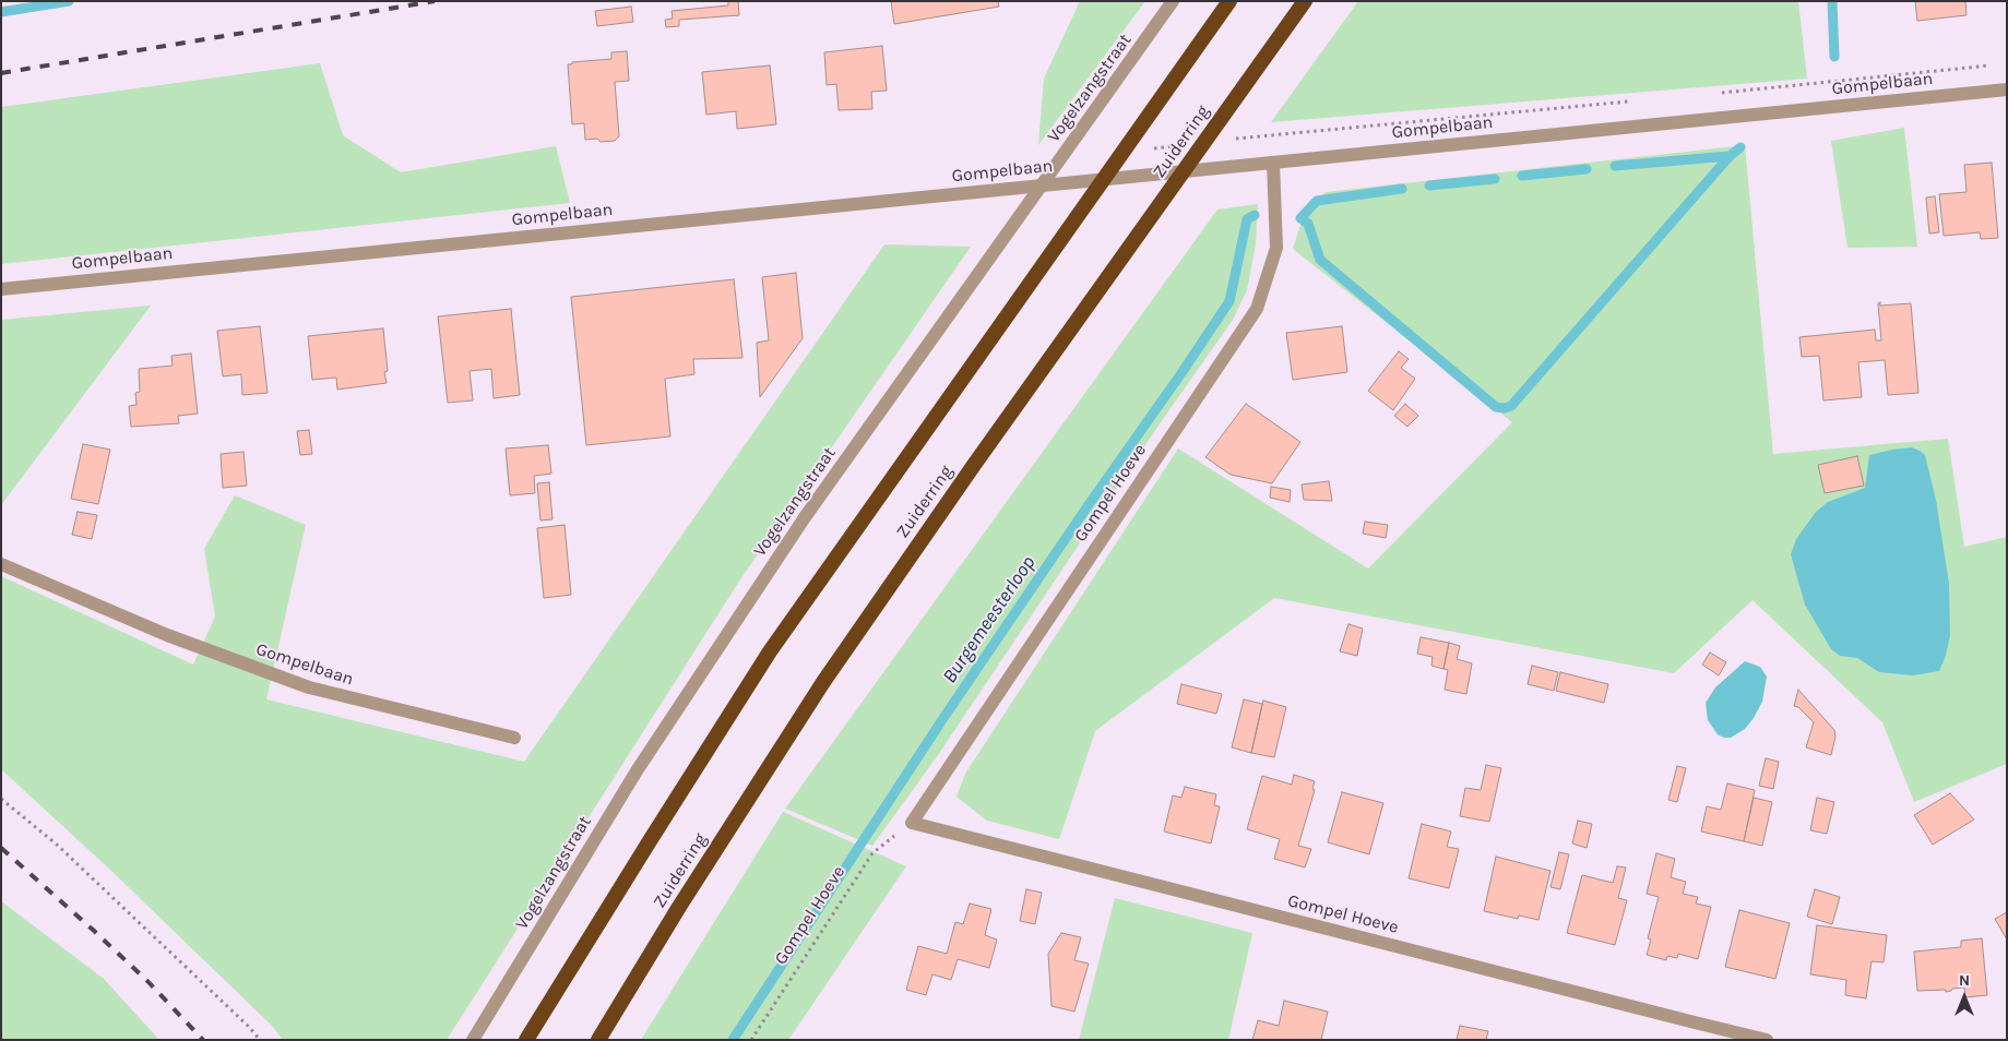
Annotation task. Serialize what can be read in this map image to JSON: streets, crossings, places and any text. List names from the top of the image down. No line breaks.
{"streets":{"highway":["Zuiderring"],"street":["Gompelbaan","Vogelzangstraat","Gompel Hoeve"]},"crossings":[["Gompelbaan","Gompel Hoeve"]],"water":["Burgemeesterloop"],"north":"top"}
